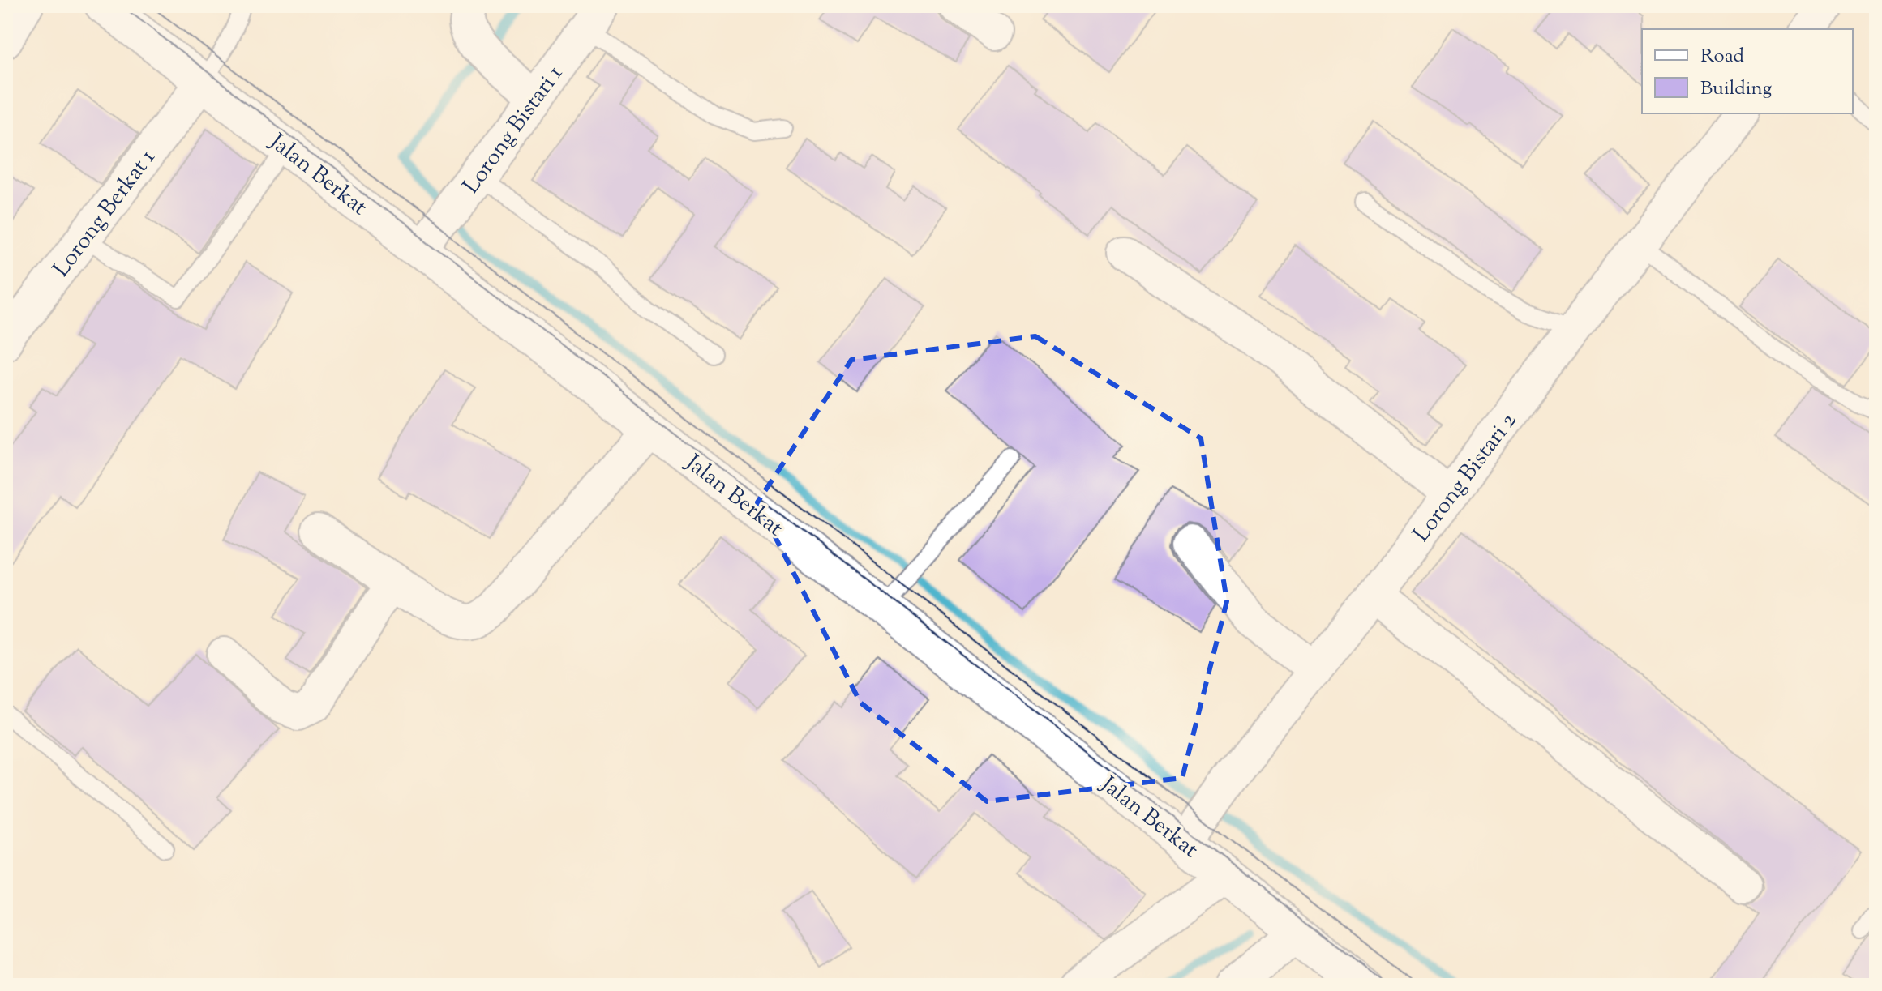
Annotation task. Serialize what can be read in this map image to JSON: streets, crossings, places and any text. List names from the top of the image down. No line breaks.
{"streets":{"street":["Lorong Bistari 1","Jalan Berkat","Lorong Berkat 1","Lorong Bistari 2"]},"crossings":[["Lorong Bistari 1","Jalan Berkat"],["Jalan Berkat","Lorong Berkat 1"],["Jalan Berkat","Lorong Bistari 2"]],"legend":["Road","Building"]}
